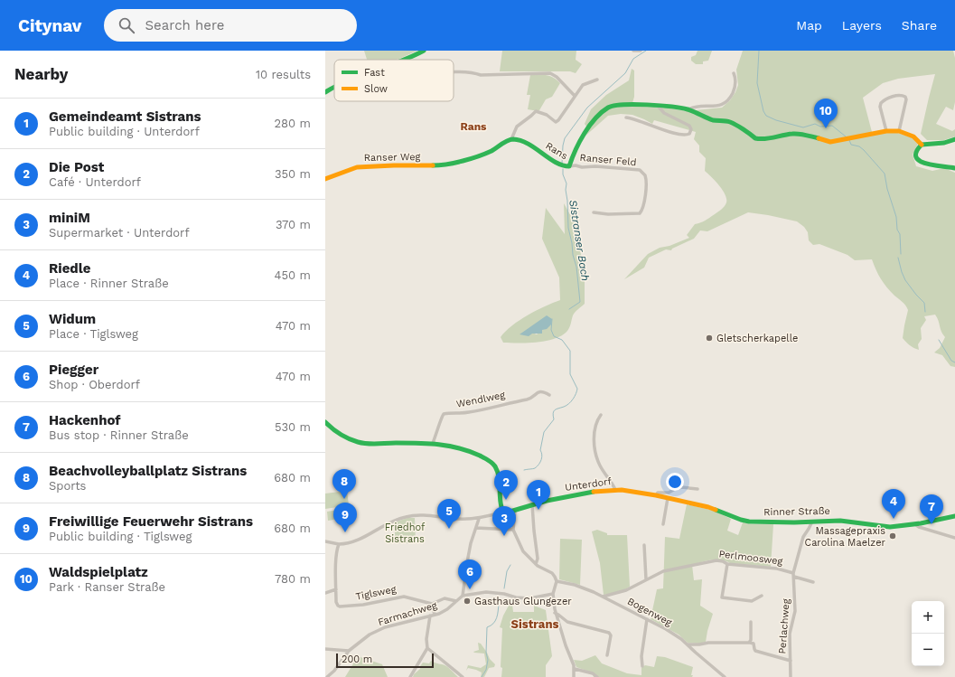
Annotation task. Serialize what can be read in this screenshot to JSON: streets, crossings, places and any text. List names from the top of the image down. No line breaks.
{"streets":{"main road":["Rans","Ranser Weg","Unterdorf","Rinner Straße"],"street":["Ranser Feld","Wendlweg","Perlmoosweg","Tiglsweg","Bogenweg","Farmachweg","Perlachweg"]},"crossings":[["Rans","Ranser Weg"],["Rans","Ranser Feld"],["Unterdorf","Rinner Straße"],["Rinner Straße","Perlachweg"],["Perlmoosweg","Bogenweg"],["Perlmoosweg","Perlachweg"],["Tiglsweg","Farmachweg"]],"districts":["Rans","Sistrans"],"water":["Sistranser Bach"],"parks":["Friedhof Sistrans"],"places":["Gletscherkapelle","Massagepraxis Carolina Maelzer","Gasthaus Glungezer"],"legend":["Fast","Slow"],"scale_bar":"200 m","page":{"header":"Citynav","search":"Search here","nav":["Map","Layers","Share"],"heading":["Nearby","10 results"],"list":[{"mark":"1","name":"Gemeindeamt Sistrans","note":"Public building · Unterdorf","value":"280 m"},{"mark":"2","name":"Die Post","note":"Café · Unterdorf","value":"350 m"},{"mark":"3","name":"miniM","note":"Supermarket · Unterdorf","value":"370 m"},{"mark":"4","name":"Riedle","note":"Place · Rinner Straße","value":"450 m"},{"mark":"5","name":"Widum","note":"Place · Tiglsweg","value":"470 m"},{"mark":"6","name":"Piegger","note":"Shop · Oberdorf","value":"470 m"},{"mark":"7","name":"Hackenhof","note":"Bus stop · Rinner Straße","value":"530 m"},{"mark":"8","name":"Beachvolleyballplatz Sistrans","note":"Sports","value":"680 m"},{"mark":"9","name":"Freiwillige Feuerwehr Sistrans","note":"Public building · Tiglsweg","value":"680 m"},{"mark":"10","name":"Waldspielplatz","note":"Park · Ranser Straße","value":"780 m"}],"pins":["10","8","2","1","4","7","5","9","3","6"],"map_buttons":["+","−"],"scale":"200 m"}}
